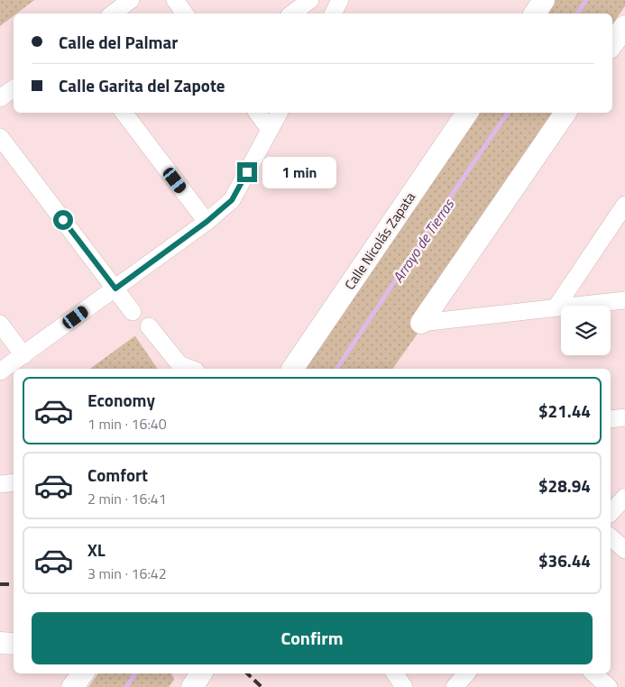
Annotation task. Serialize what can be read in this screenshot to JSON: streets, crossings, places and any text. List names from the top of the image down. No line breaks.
{"streets":{"street":["Calle Nicolás Zapata"]},"water":["Arroyo de Tierras"],"page":{"banner":["Calle del Palmar","Calle Garita del Zapote"],"bubble":"1 min","list":[{"name":"Economy","note":"1 min · 16:40","value":"$21.44"},{"name":"Comfort","note":"2 min · 16:41","value":"$28.94"},{"name":"XL","note":"3 min · 16:42","value":"$36.44"}],"buttons":"Confirm"}}
